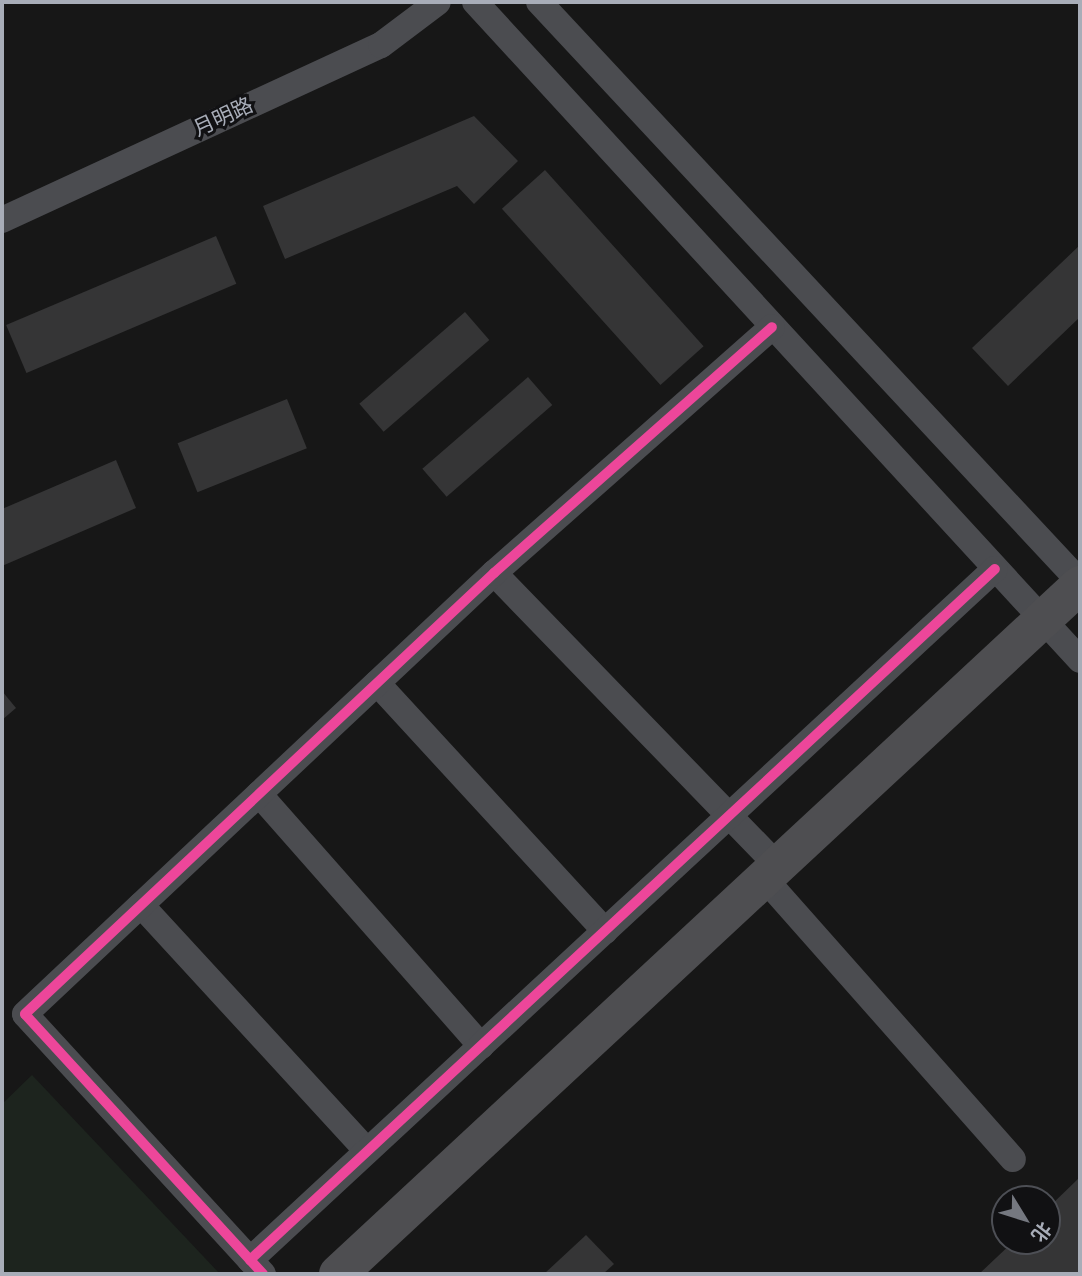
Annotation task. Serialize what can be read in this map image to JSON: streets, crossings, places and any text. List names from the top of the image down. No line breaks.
{"streets":{"street":["月明路"]},"north":"bottom right"}
